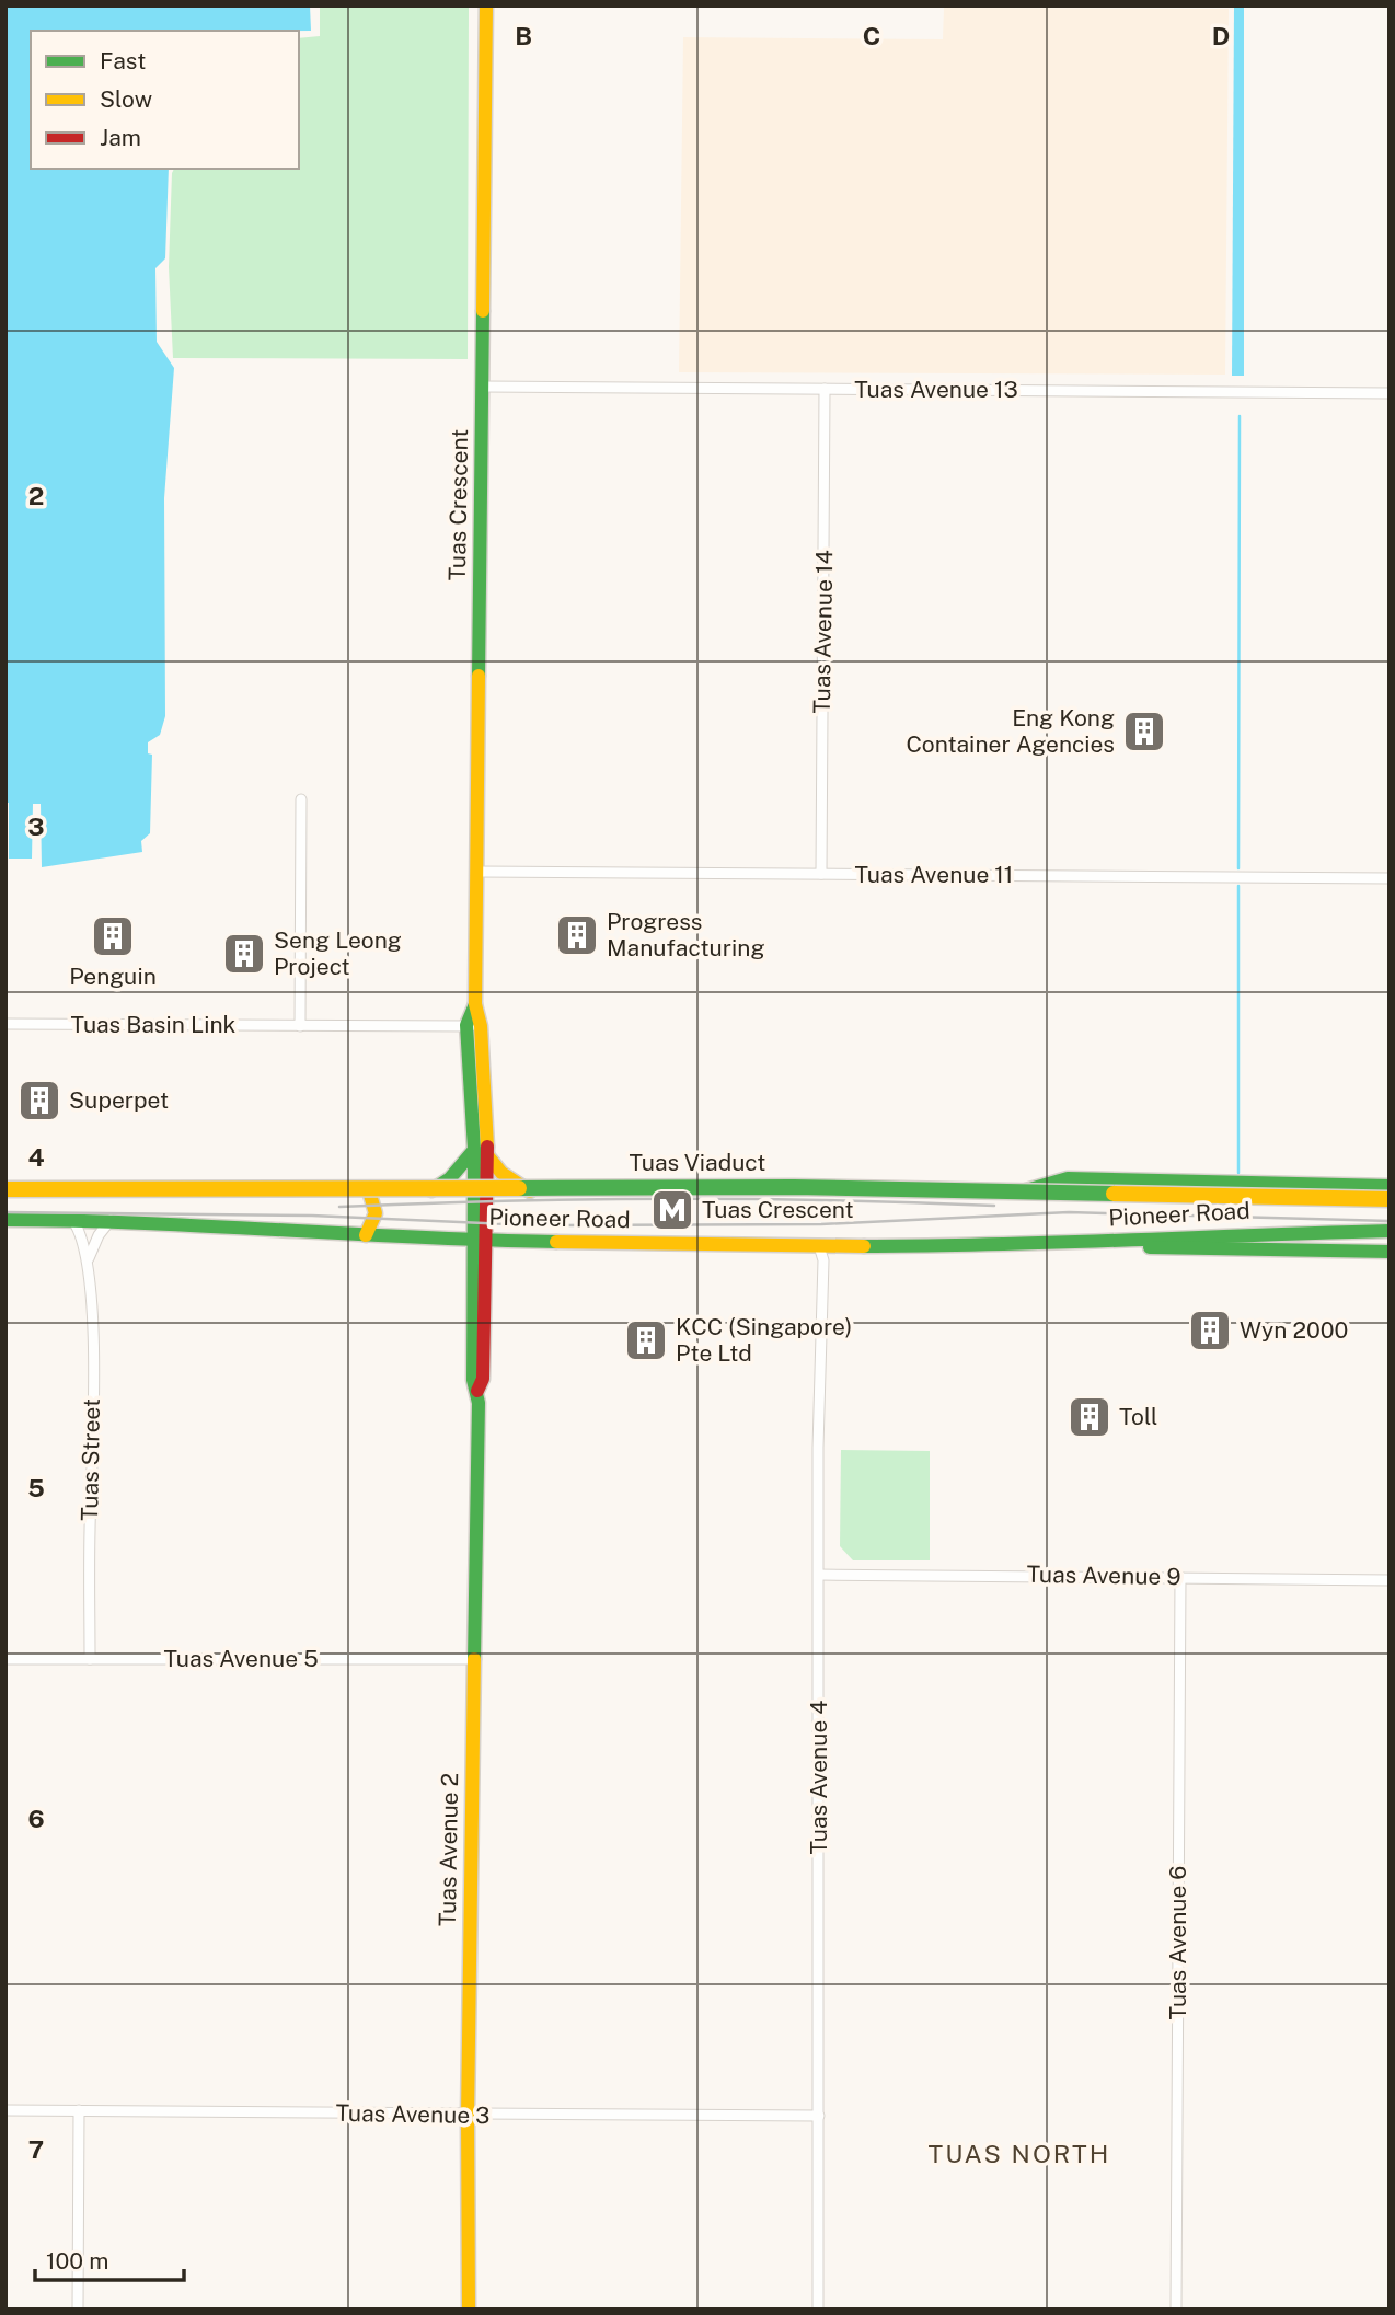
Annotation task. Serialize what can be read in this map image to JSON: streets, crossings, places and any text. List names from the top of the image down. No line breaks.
{"streets":{"main road":["Tuas Crescent","Tuas Viaduct","Pioneer Road","Tuas Avenue 2"],"street":["Tuas Avenue 13","Tuas Avenue 14","Tuas Avenue 11","Tuas Basin Link","Tuas Street","Tuas Avenue 9","Tuas Avenue 5","Tuas Avenue 4","Tuas Avenue 6","Tuas Avenue 3"]},"crossings":[["Tuas Avenue 13","Tuas Crescent"],["Tuas Avenue 13","Tuas Avenue 14"],["Tuas Crescent","Tuas Avenue 11"],["Tuas Crescent","Tuas Basin Link"],["Tuas Crescent","Pioneer Road"],["Tuas Crescent","Tuas Avenue 2"],["Tuas Avenue 14","Tuas Avenue 11"],["Pioneer Road","Tuas Street"],["Pioneer Road","Tuas Avenue 4"],["Pioneer Road","Tuas Avenue 2"],["Tuas Street","Tuas Avenue 5"],["Tuas Avenue 9","Tuas Avenue 4"],["Tuas Avenue 9","Tuas Avenue 6"],["Tuas Avenue 5","Tuas Avenue 2"],["Tuas Avenue 4","Tuas Avenue 3"],["Tuas Avenue 2","Tuas Avenue 3"]],"districts":["TUAS NORTH"],"places":{"building":["Eng Kong Container Agencies","Progress Manufacturing","Penguin","Seng Leong Project","Superpet","Wyn 2000","KCC (Singapore) Pte Ltd","Toll"],"metro station":["Tuas Crescent"]},"legend":["Fast","Slow","Jam"],"scale_bar":"100 m","grid":{"columns":["B","C","D"],"rows":["2","3","4","5","6","7"]}}
